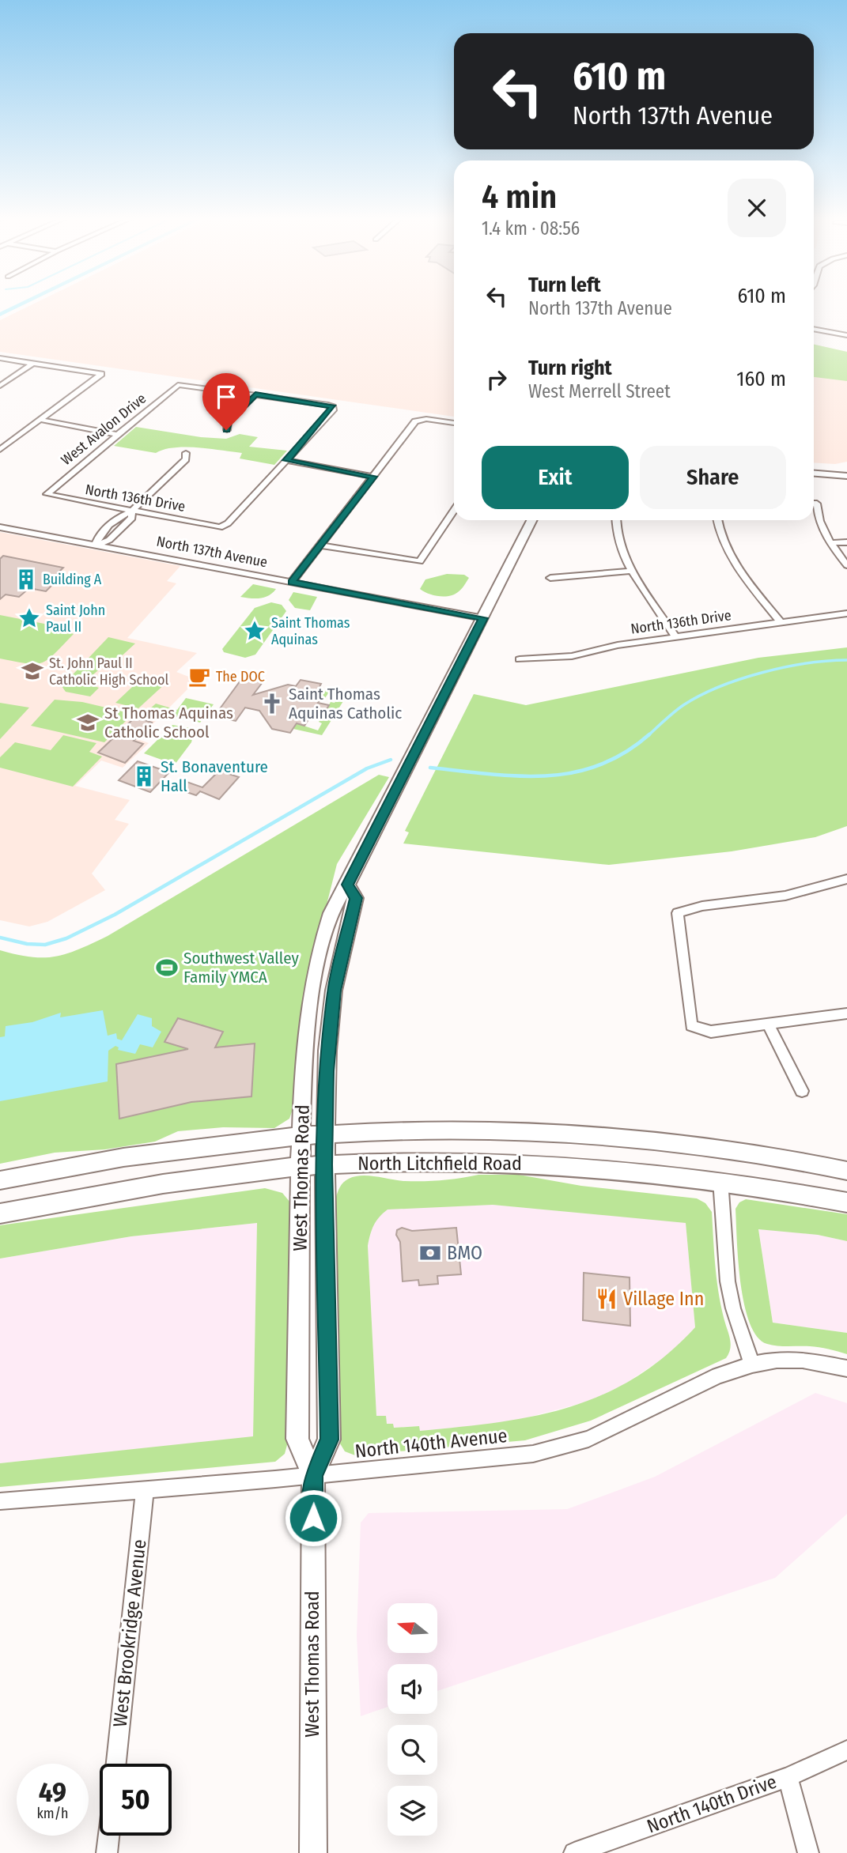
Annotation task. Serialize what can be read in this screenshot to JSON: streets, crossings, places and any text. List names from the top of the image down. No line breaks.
{"streets":{"main road":["North Litchfield Road","West Thomas Road"],"street":["West Avalon Drive","North 136th Drive","North 137th Avenue","North 140th Avenue","West Brookridge Avenue","North 140th Drive"]},"crossings":[["West Avalon Drive","North 136th Drive"],["North 137th Avenue","West Thomas Road"],["North Litchfield Road","West Thomas Road"],["West Thomas Road","North 140th Avenue"],["North 140th Avenue","West Brookridge Avenue"]],"places":{"building":["Building A","St. Bonaventure Hall"],"place":["Saint John Paul II","Saint Thomas Aquinas"],"school or university":["St. John Paul II Catholic High School","St Thomas Aquinas Catholic School"],"cafe":["The DOC"],"church":["Saint Thomas Aquinas Catholic"],"sports":["Southwest Valley Family YMCA"],"bank":["BMO"],"restaurant":["Village Inn"]},"north":"left","page":{"turn":["610 m","North 137th Avenue"],"heading":["4 min","1.4 km · 08:56"],"list":[{"name":"Turn left","note":"North 137th Avenue","value":"610 m"},{"name":"Turn right","note":"West Merrell Street","value":"160 m"}],"buttons":["Exit","Share"],"speed":"49 km/h","limit":"50"}}
